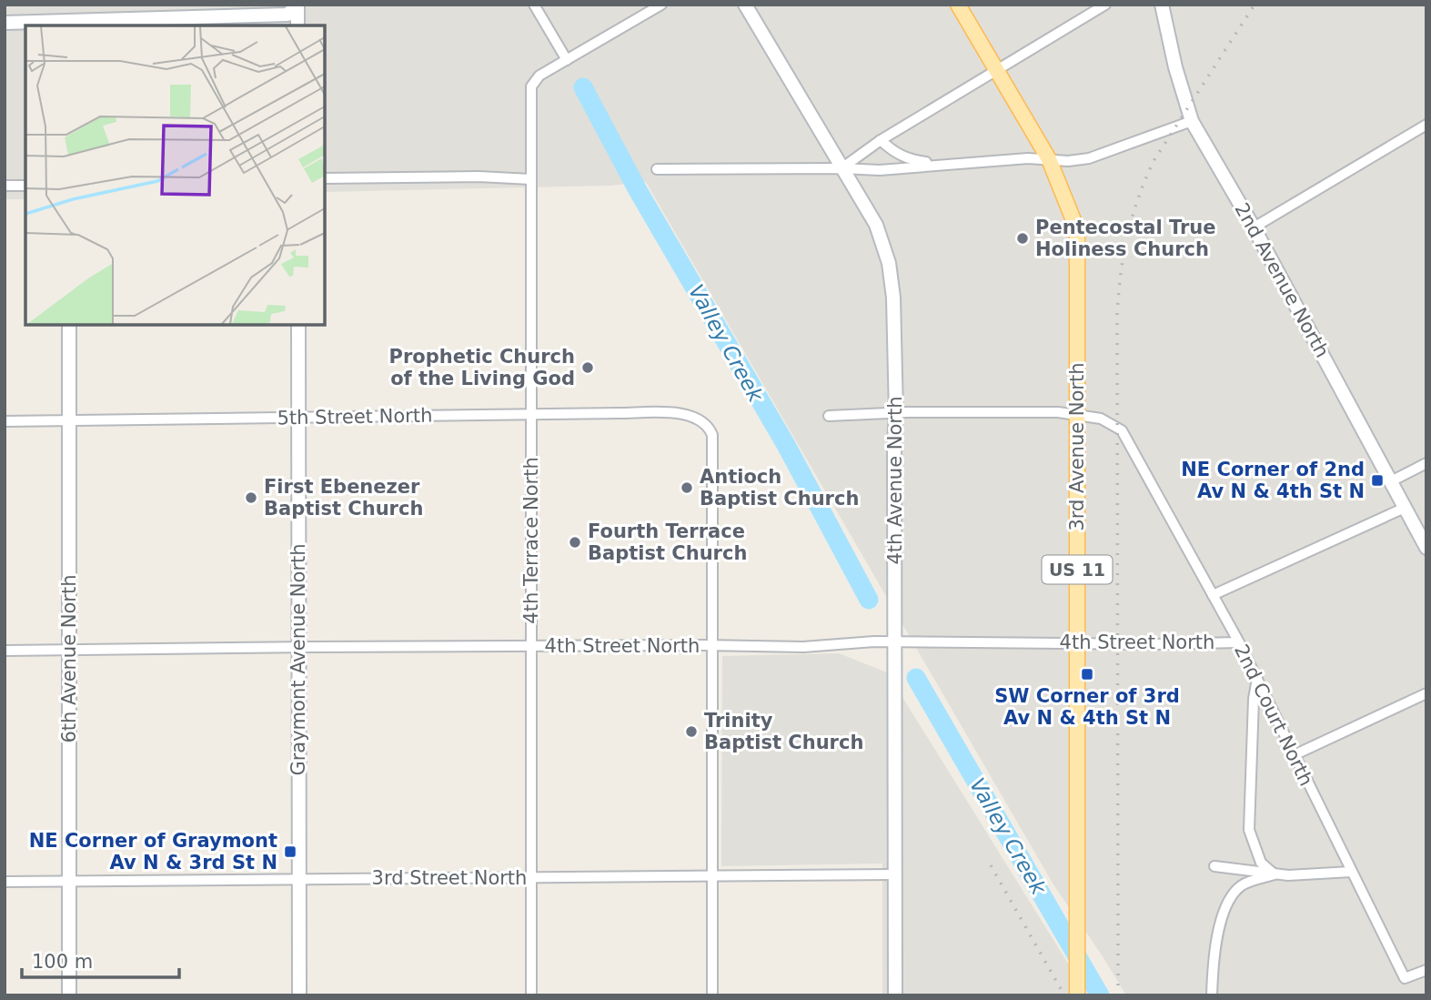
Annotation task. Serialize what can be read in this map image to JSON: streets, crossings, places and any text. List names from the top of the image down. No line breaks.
{"streets":{"main road":["3rd Avenue North","US 11"],"street":["2nd Avenue North","5th Street North","4th Avenue North","4th Terrace North","4th Street North","6th Avenue North","Graymont Avenue North","2nd Court North","3rd Street North"]},"crossings":[["5th Street North","4th Terrace North"],["5th Street North","4th Street North"],["5th Street North","6th Avenue North"],["5th Street North","Graymont Avenue North"],["3rd Avenue North","4th Street North"],["3rd Avenue North","2nd Court North"],["4th Avenue North","4th Street North"],["4th Avenue North","3rd Street North"],["4th Terrace North","4th Street North"],["4th Terrace North","3rd Street North"],["4th Street North","6th Avenue North"],["4th Street North","Graymont Avenue North"],["4th Street North","2nd Court North"],["6th Avenue North","3rd Street North"],["Graymont Avenue North","3rd Street North"]],"water":["Valley Creek"],"places":{"other":["Pentecostal True Holiness Church","Prophetic Church of the Living God","Antioch Baptist Church","First Ebenezer Baptist Church","Fourth Terrace Baptist Church","Trinity Baptist Church"],"transit":["NE Corner of 2nd Av N & 4th St N","SW Corner of 3rd Av N & 4th St N","NE Corner of Graymont Av N & 3rd St N"]},"scale_bar":"100 m"}
